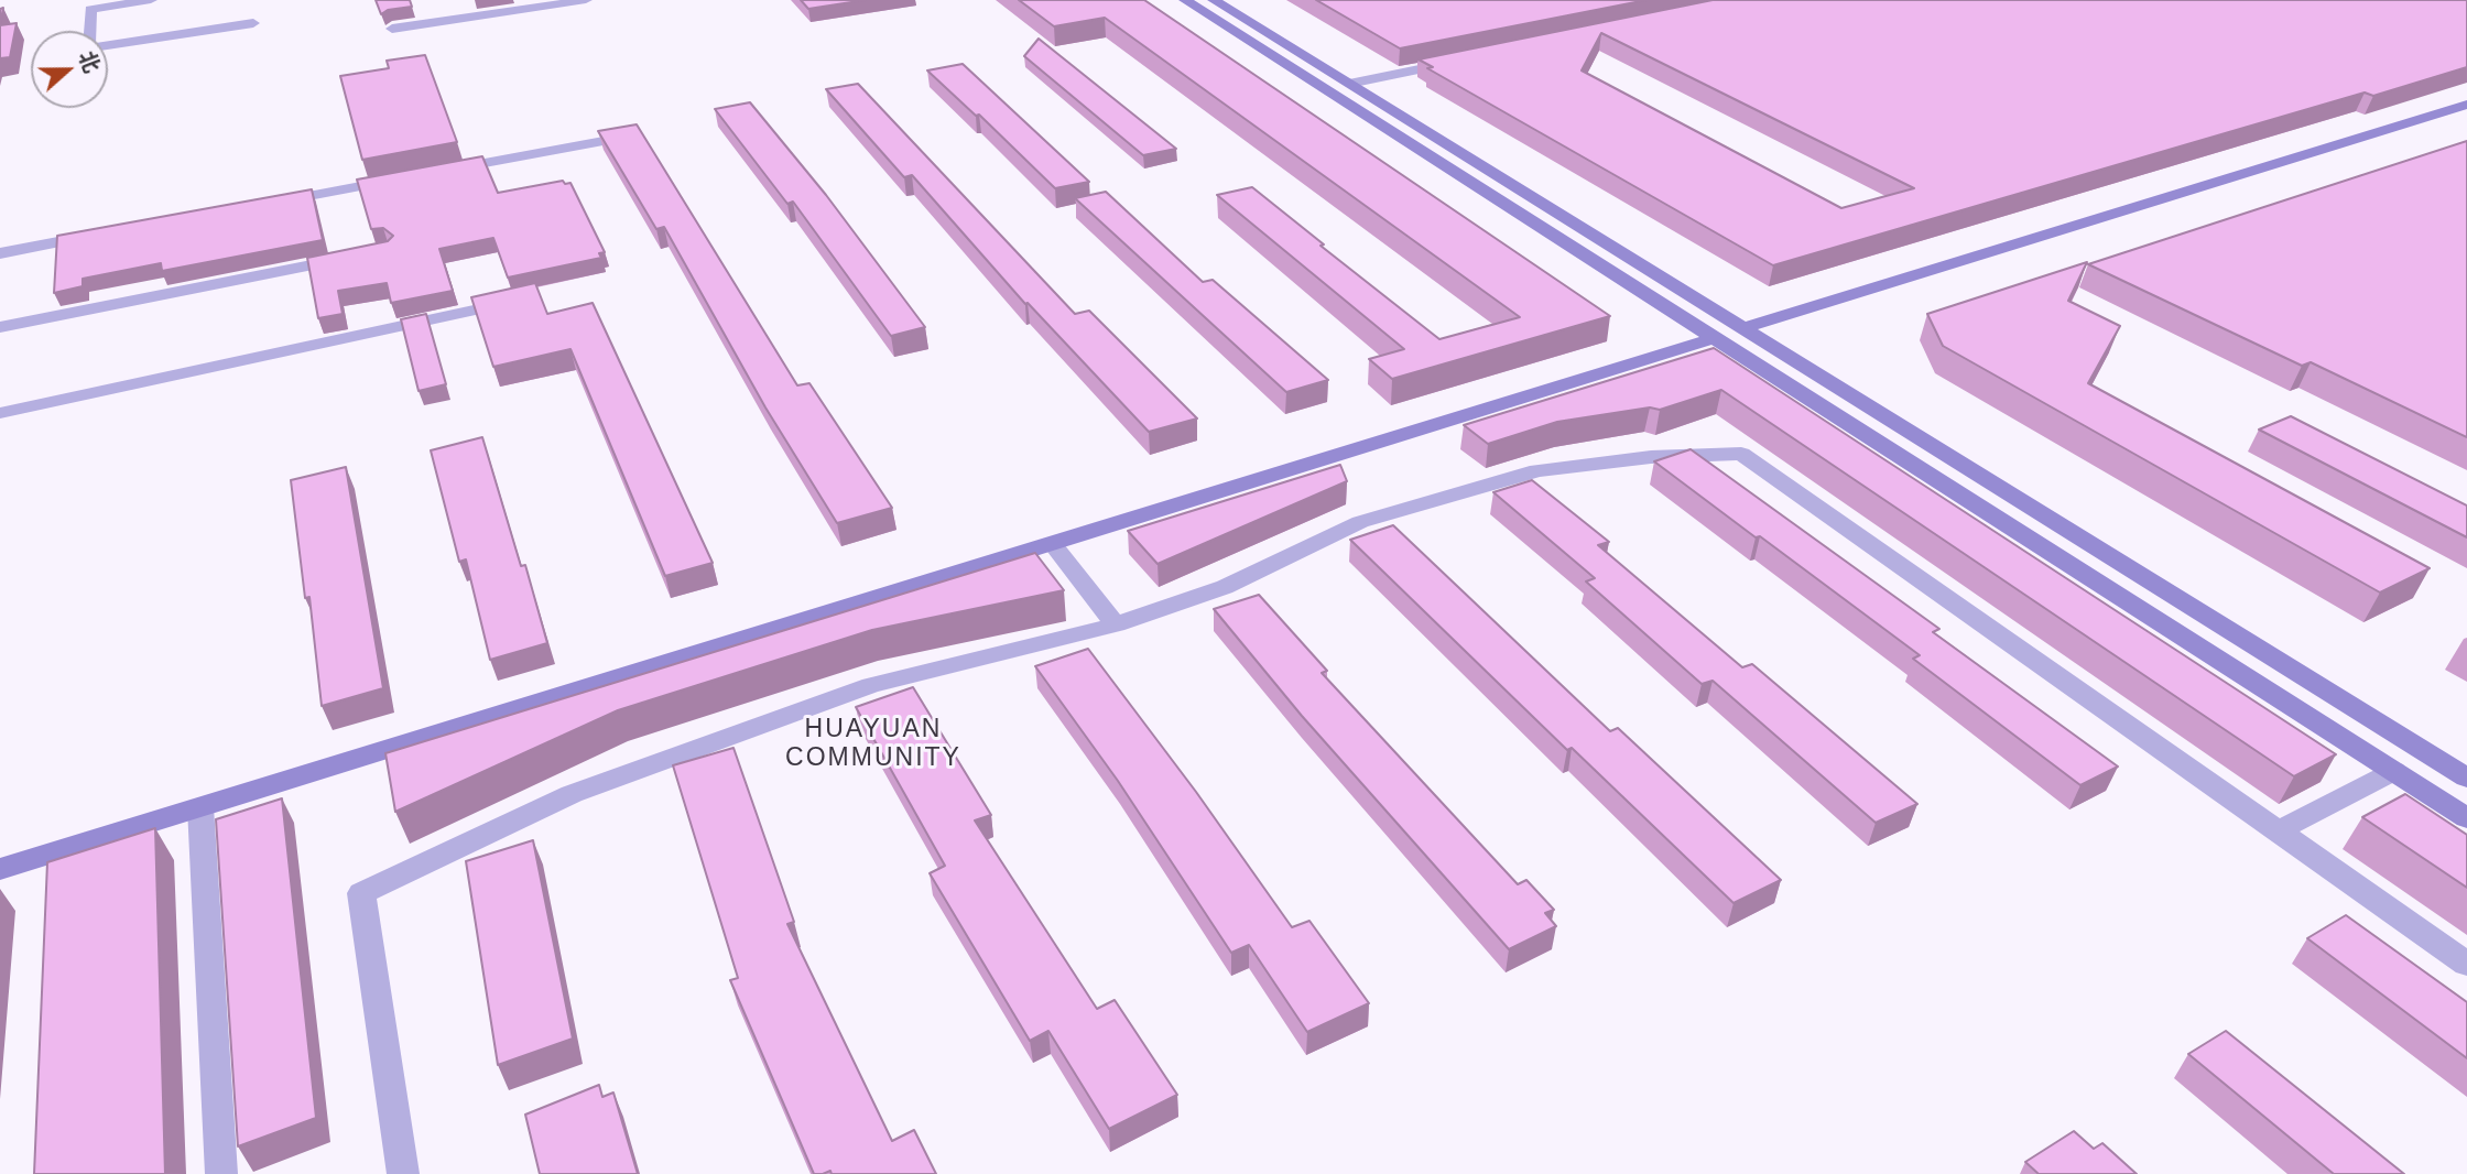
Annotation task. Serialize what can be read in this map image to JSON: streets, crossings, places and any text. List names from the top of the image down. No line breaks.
{"districts":["HUAYUAN COMMUNITY"],"north":"right"}
